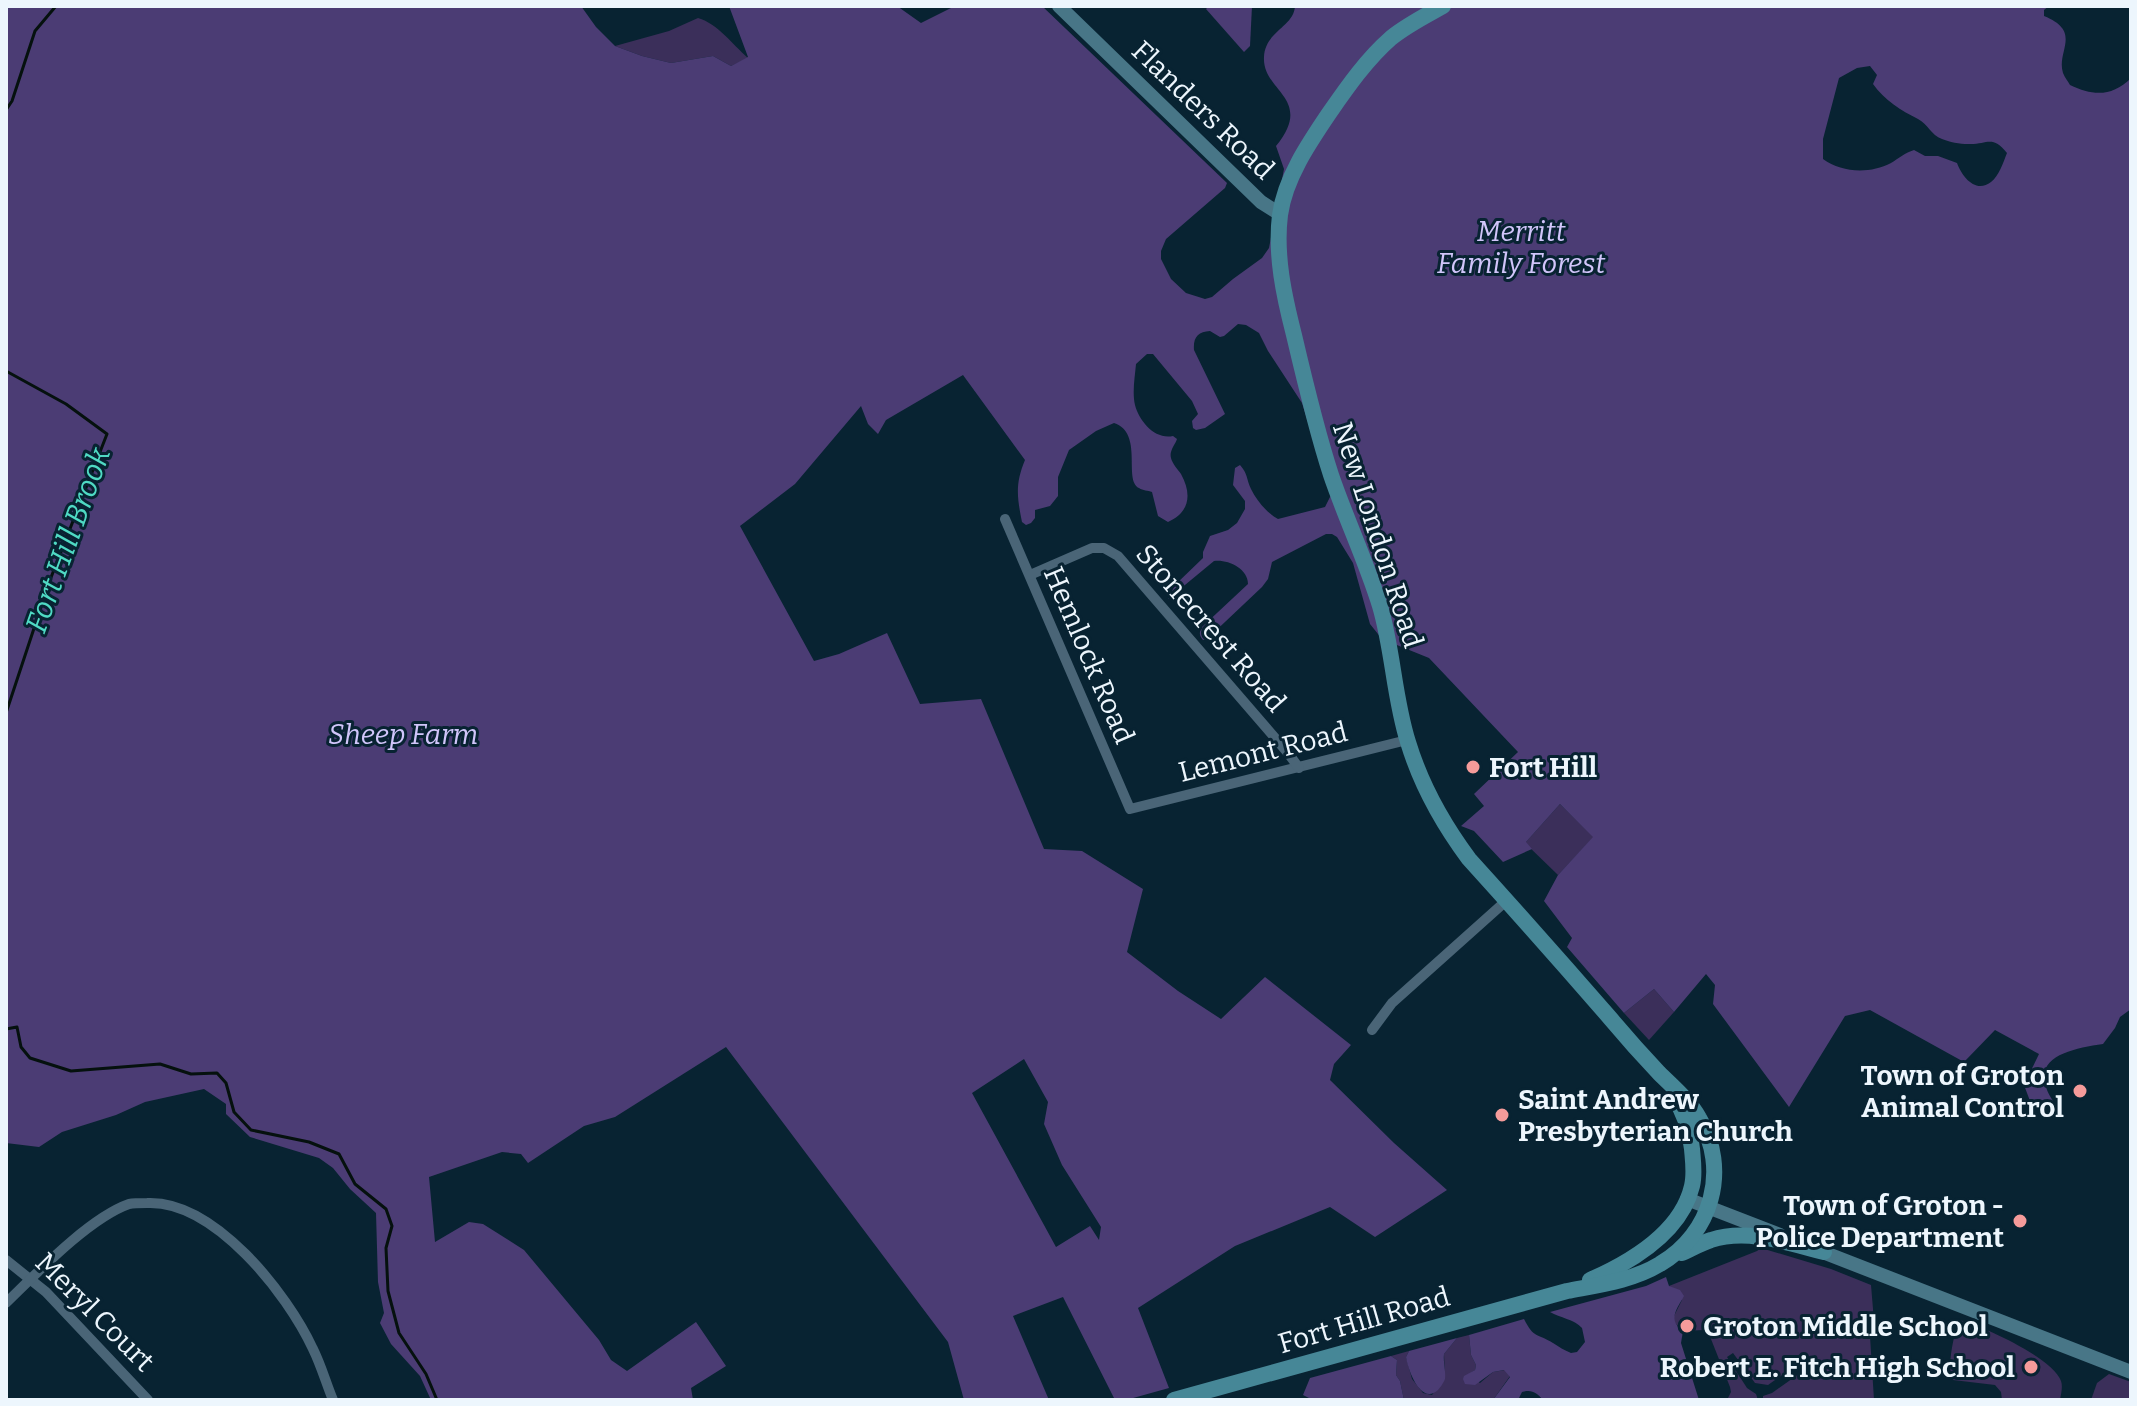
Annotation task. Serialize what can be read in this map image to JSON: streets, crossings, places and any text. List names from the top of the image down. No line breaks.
{"streets":{"main road":["Flanders Road","New London Road","Fort Hill Road"],"street":["Stonecrest Road","Hemlock Road","Lemont Road","Meryl Court"]},"crossings":[["Flanders Road","New London Road"],["New London Road","Lemont Road"],["New London Road","Fort Hill Road"],["Stonecrest Road","Hemlock Road"],["Stonecrest Road","Lemont Road"],["Hemlock Road","Lemont Road"]],"water":["Fort Hill Brook"],"parks":["Merritt Family Forest","Sheep Farm"],"places":["Fort Hill","Town of Groton Animal Control","Saint Andrew Presbyterian Church","Town of Groton - Police Department","Groton Middle School","Robert E. Fitch High School"]}
